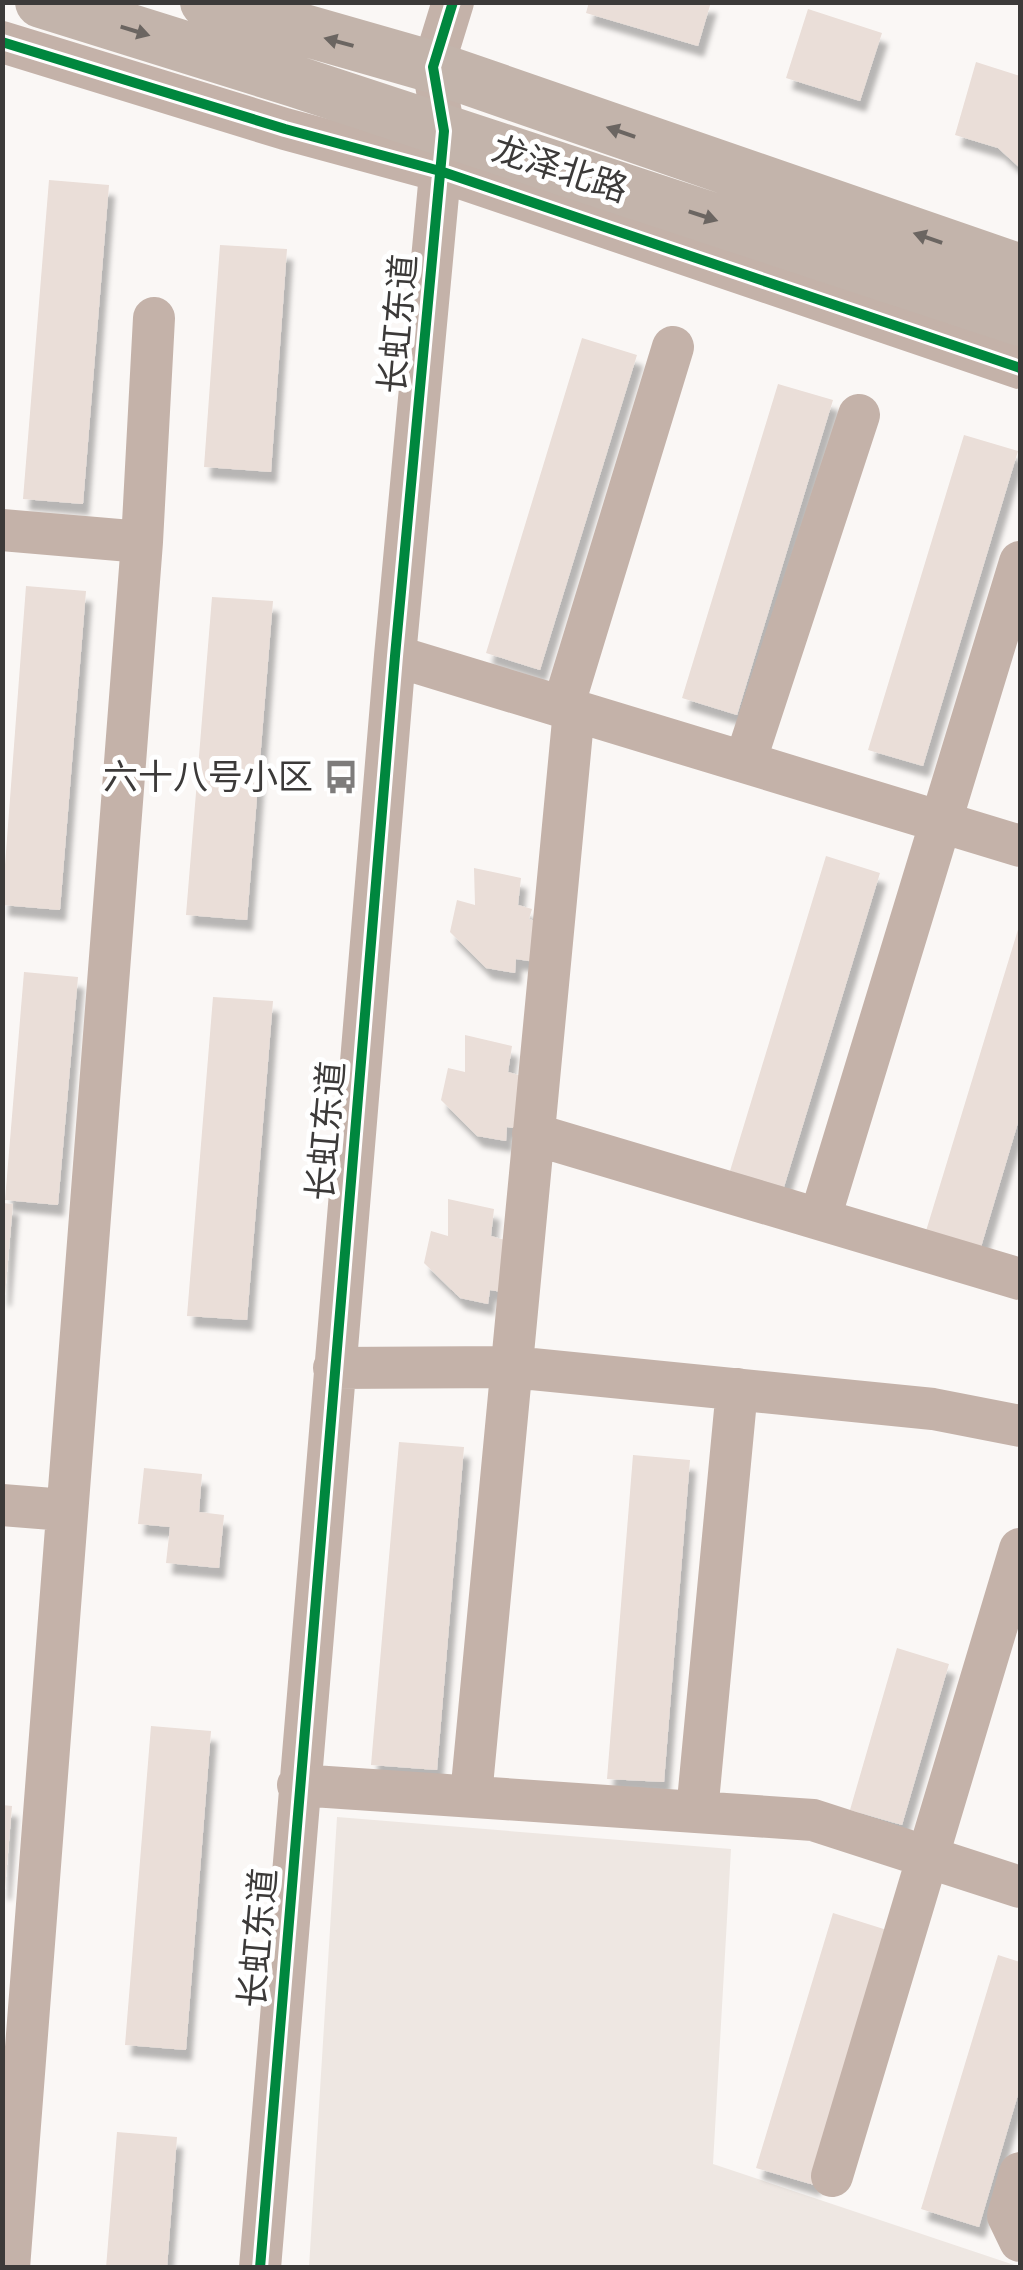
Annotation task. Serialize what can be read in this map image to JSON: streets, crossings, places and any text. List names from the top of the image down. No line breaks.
{"streets":{"main road":["龙泽北路"],"street":["长虹东道"]},"crossings":[["龙泽北路","长虹东道"]],"places":{"bus stop":["六十八号小区"]}}
